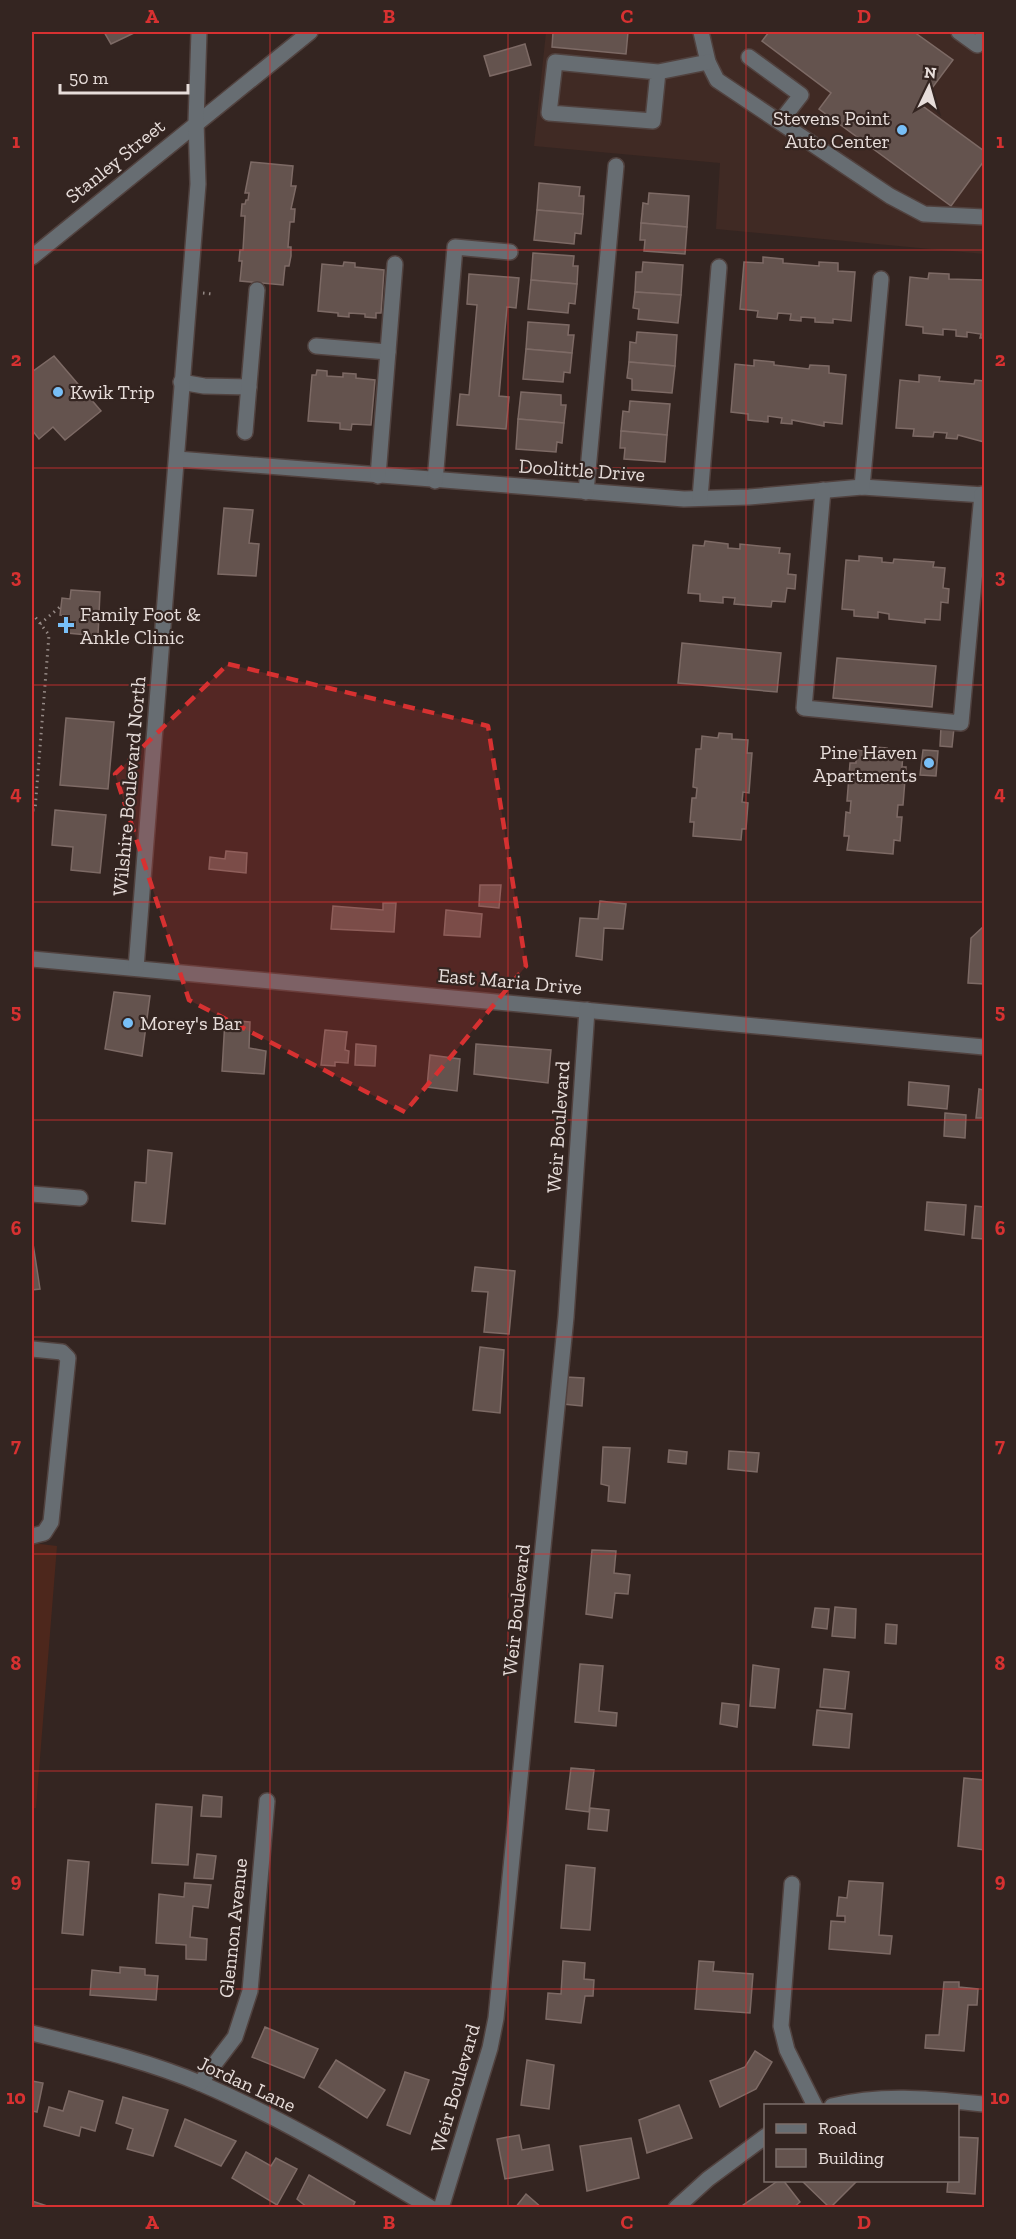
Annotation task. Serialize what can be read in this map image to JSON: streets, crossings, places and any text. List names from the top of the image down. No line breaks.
{"streets":{"street":["Stanley Street","Doolittle Drive","Wilshire Boulevard North","East Maria Drive","Weir Boulevard","Glennon Avenue","Jordan Lane"]},"crossings":[["Stanley Street","Wilshire Boulevard North"],["Doolittle Drive","Wilshire Boulevard North"],["Wilshire Boulevard North","East Maria Drive"],["East Maria Drive","Weir Boulevard"],["Glennon Avenue","Jordan Lane"]],"places":{"other":["Stevens Point Auto Center","Kwik Trip","Pine Haven Apartments","Morey's Bar"],"health":["Family Foot & Ankle Clinic"]},"legend":["Road","Building"],"scale_bar":"50 m","north":"top","grid":{"columns":["A","B","C","D"],"rows":["1","2","3","4","5","6","7","8","9","10"]}}
